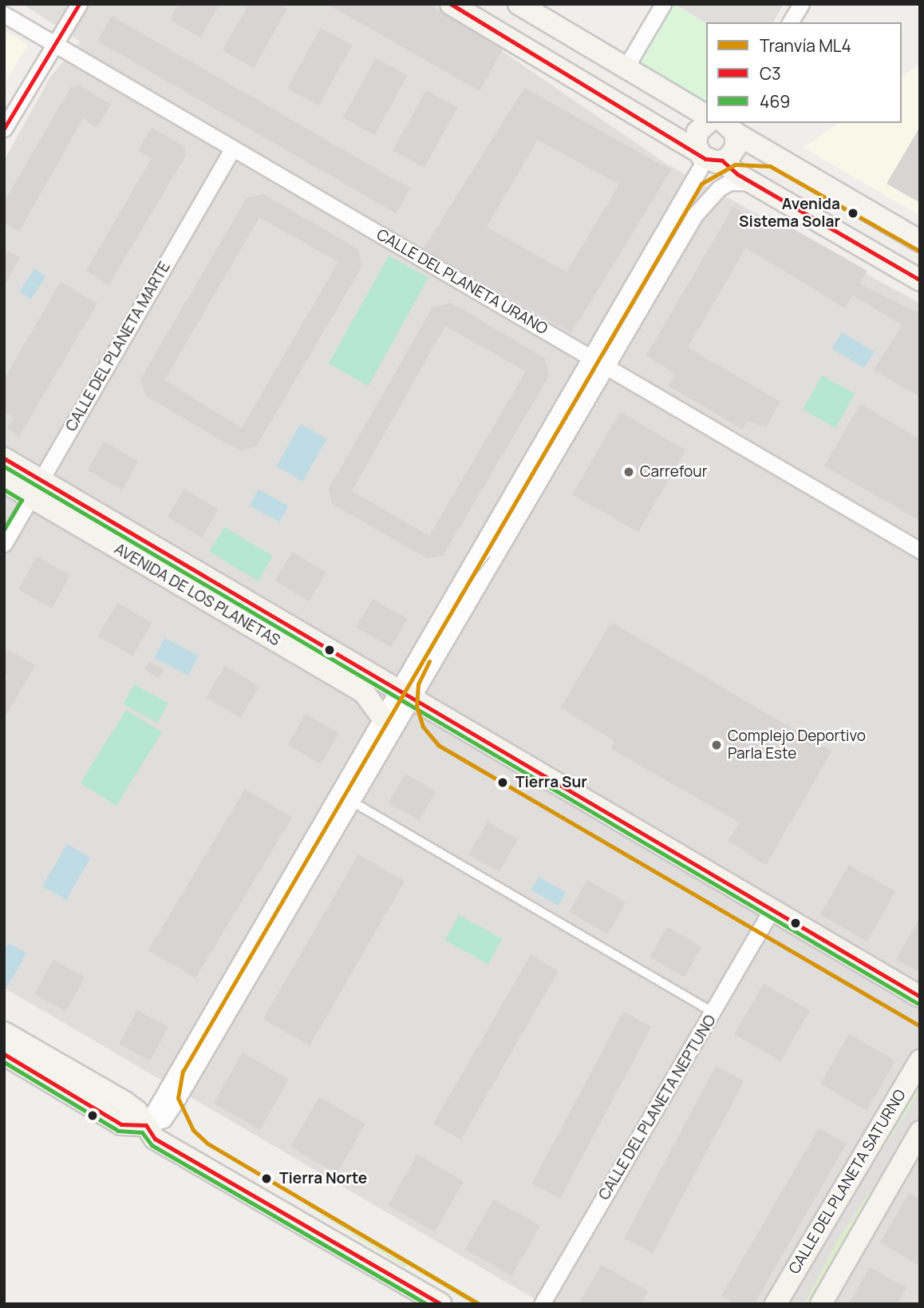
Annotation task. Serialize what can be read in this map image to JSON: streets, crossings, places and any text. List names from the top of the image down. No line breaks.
{"streets":{"street":["CALLE DEL PLANETA URANO","CALLE DEL PLANETA MARTE","AVENIDA DE LOS PLANETAS","CALLE DEL PLANETA NEPTUNO","CALLE DEL PLANETA SATURNO"]},"crossings":[["CALLE DEL PLANETA URANO","CALLE DEL PLANETA MARTE"],["CALLE DEL PLANETA MARTE","AVENIDA DE LOS PLANETAS"],["AVENIDA DE LOS PLANETAS","CALLE DEL PLANETA NEPTUNO"]],"places":["Avenida Sistema Solar","Carrefour","Complejo Deportivo Parla Este","Tierra Sur","Tierra Norte"],"lines":["transit line C3","tram line ML4","transit line 469"],"legend":["Tranvía ML4","C3","469"]}
